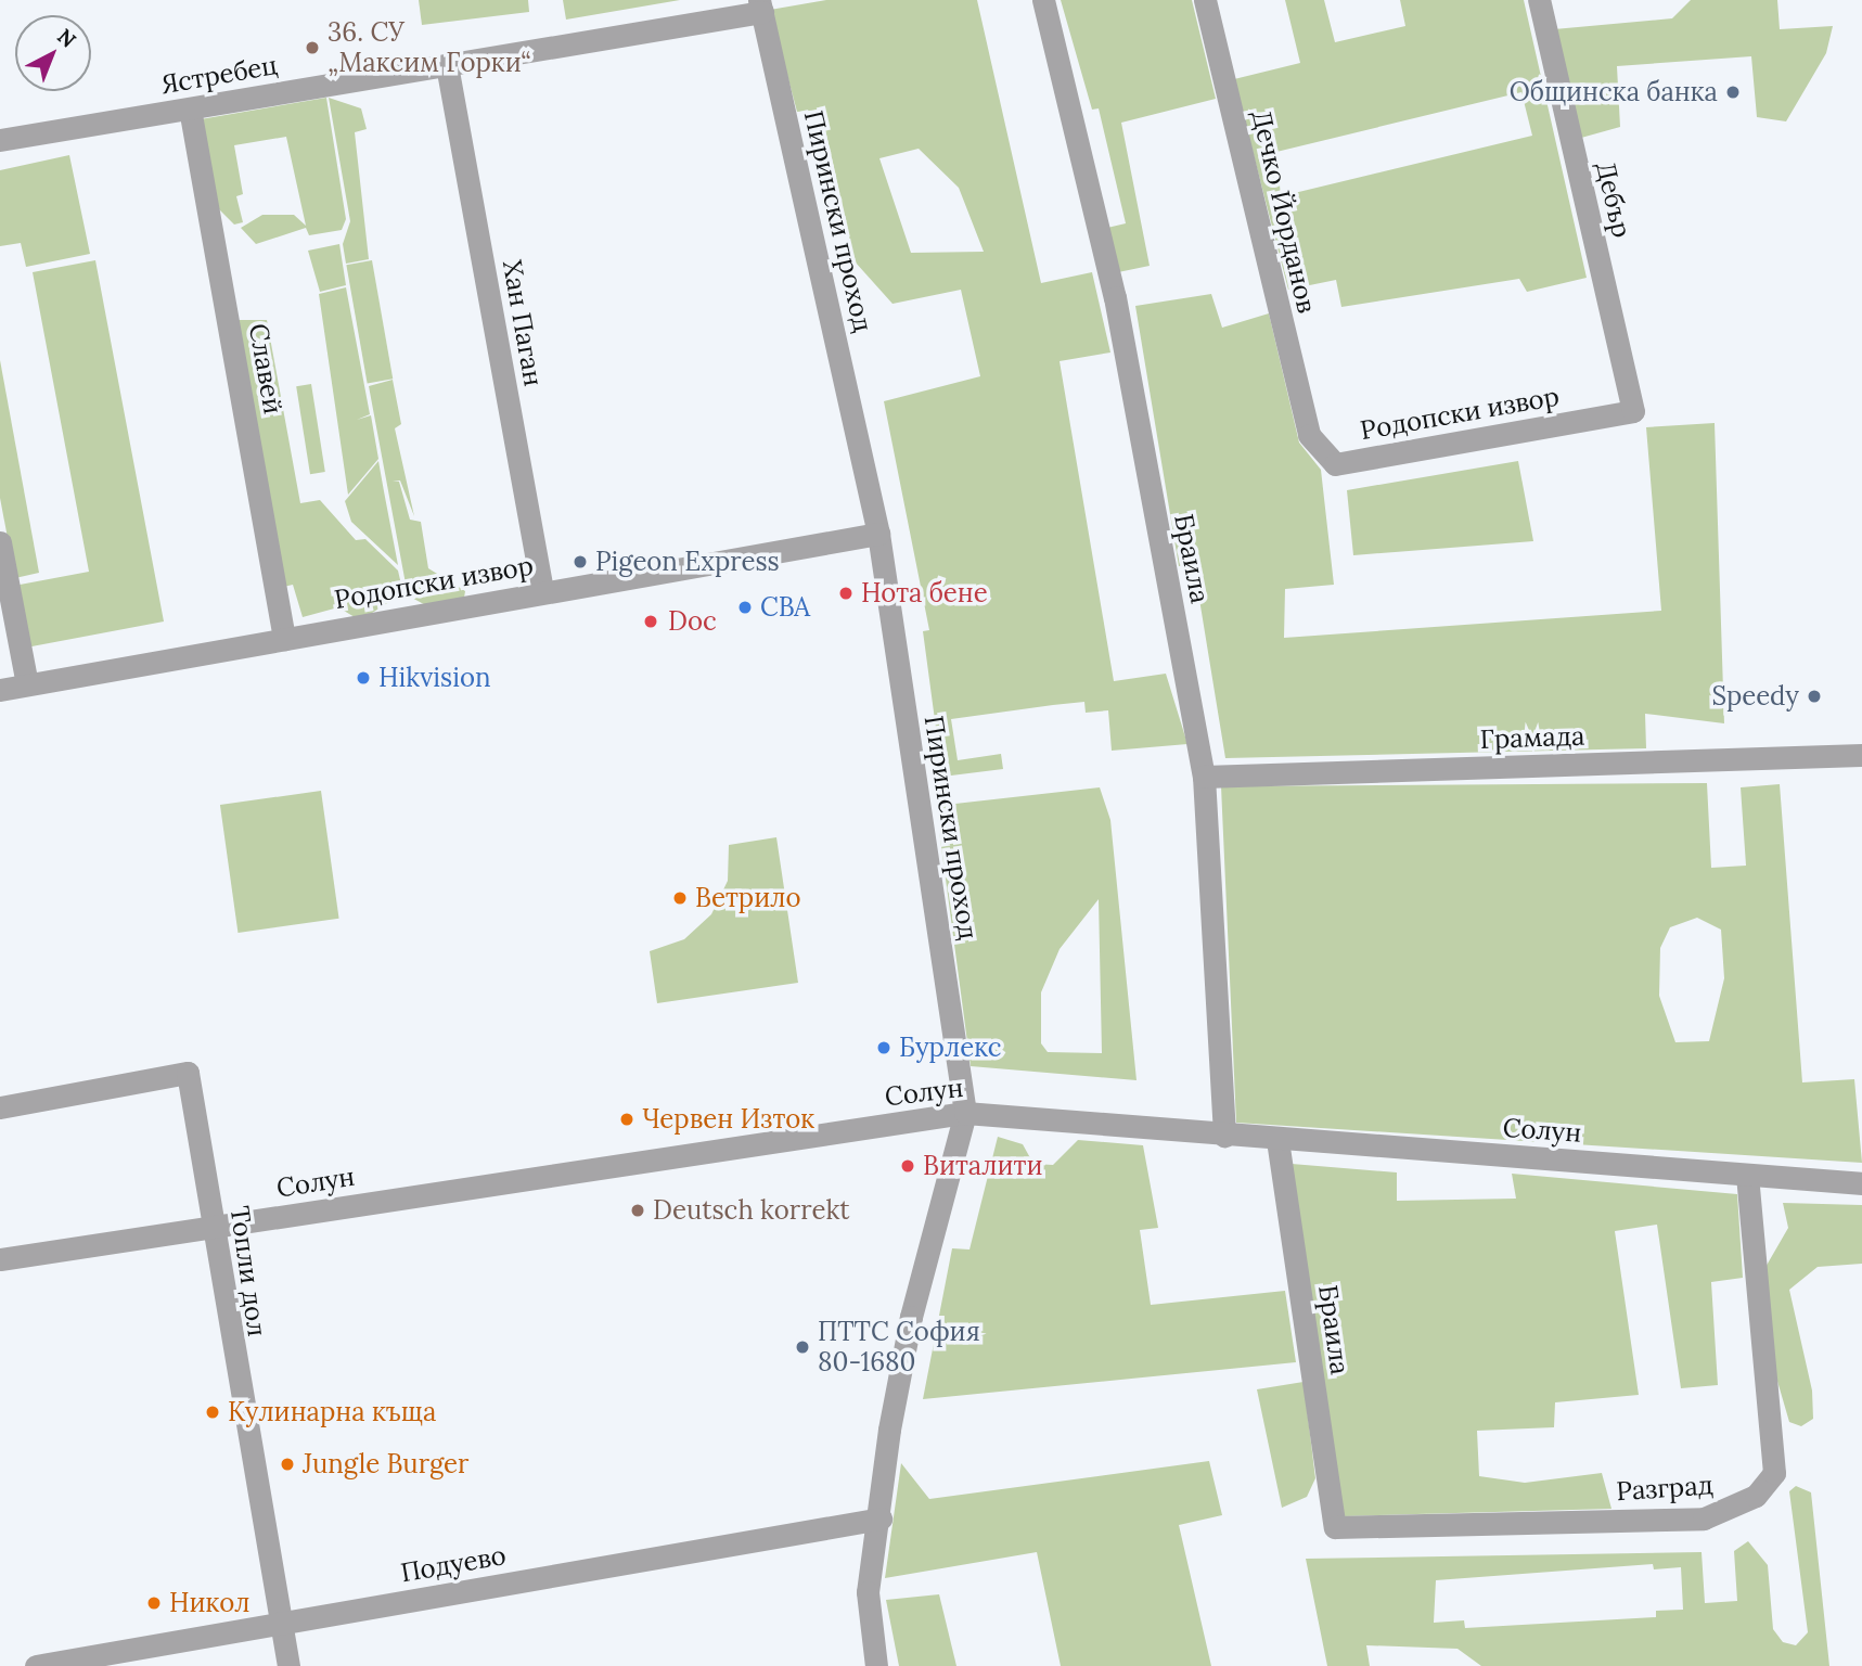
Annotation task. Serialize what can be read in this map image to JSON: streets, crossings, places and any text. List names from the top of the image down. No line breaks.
{"streets":{"street":["Ястребец","Дебър","Дечко Йорданов","Пирински проход","Хан Паган","Славей","Родопски извор","Браила","Грамада","Солун","Топли дол","Разград","Подуево"]},"crossings":[["Ястребец","Пирински проход"],["Ястребец","Хан Паган"],["Ястребец","Славей"],["Дебър","Родопски извор"],["Дечко Йорданов","Родопски извор"],["Пирински проход","Родопски извор"],["Пирински проход","Солун"],["Пирински проход","Подуево"],["Хан Паган","Родопски извор"],["Славей","Родопски извор"],["Браила","Грамада"],["Браила","Солун"],["Браила","Разград"],["Солун","Топли дол"],["Солун","Разград"],["Топли дол","Подуево"]],"places":["36. СУ „Максим Горки“","Общинска банка","Pigeon Express","Нота бене","CBA","Doc","Hikvision","Speedy","Ветрило","Бурлекс","Червен Изток","Виталити","Deutsch korrekt","ПТТС София 80-1680","Кулинарна къща","Jungle Burger","Никол"],"north":"top right"}
